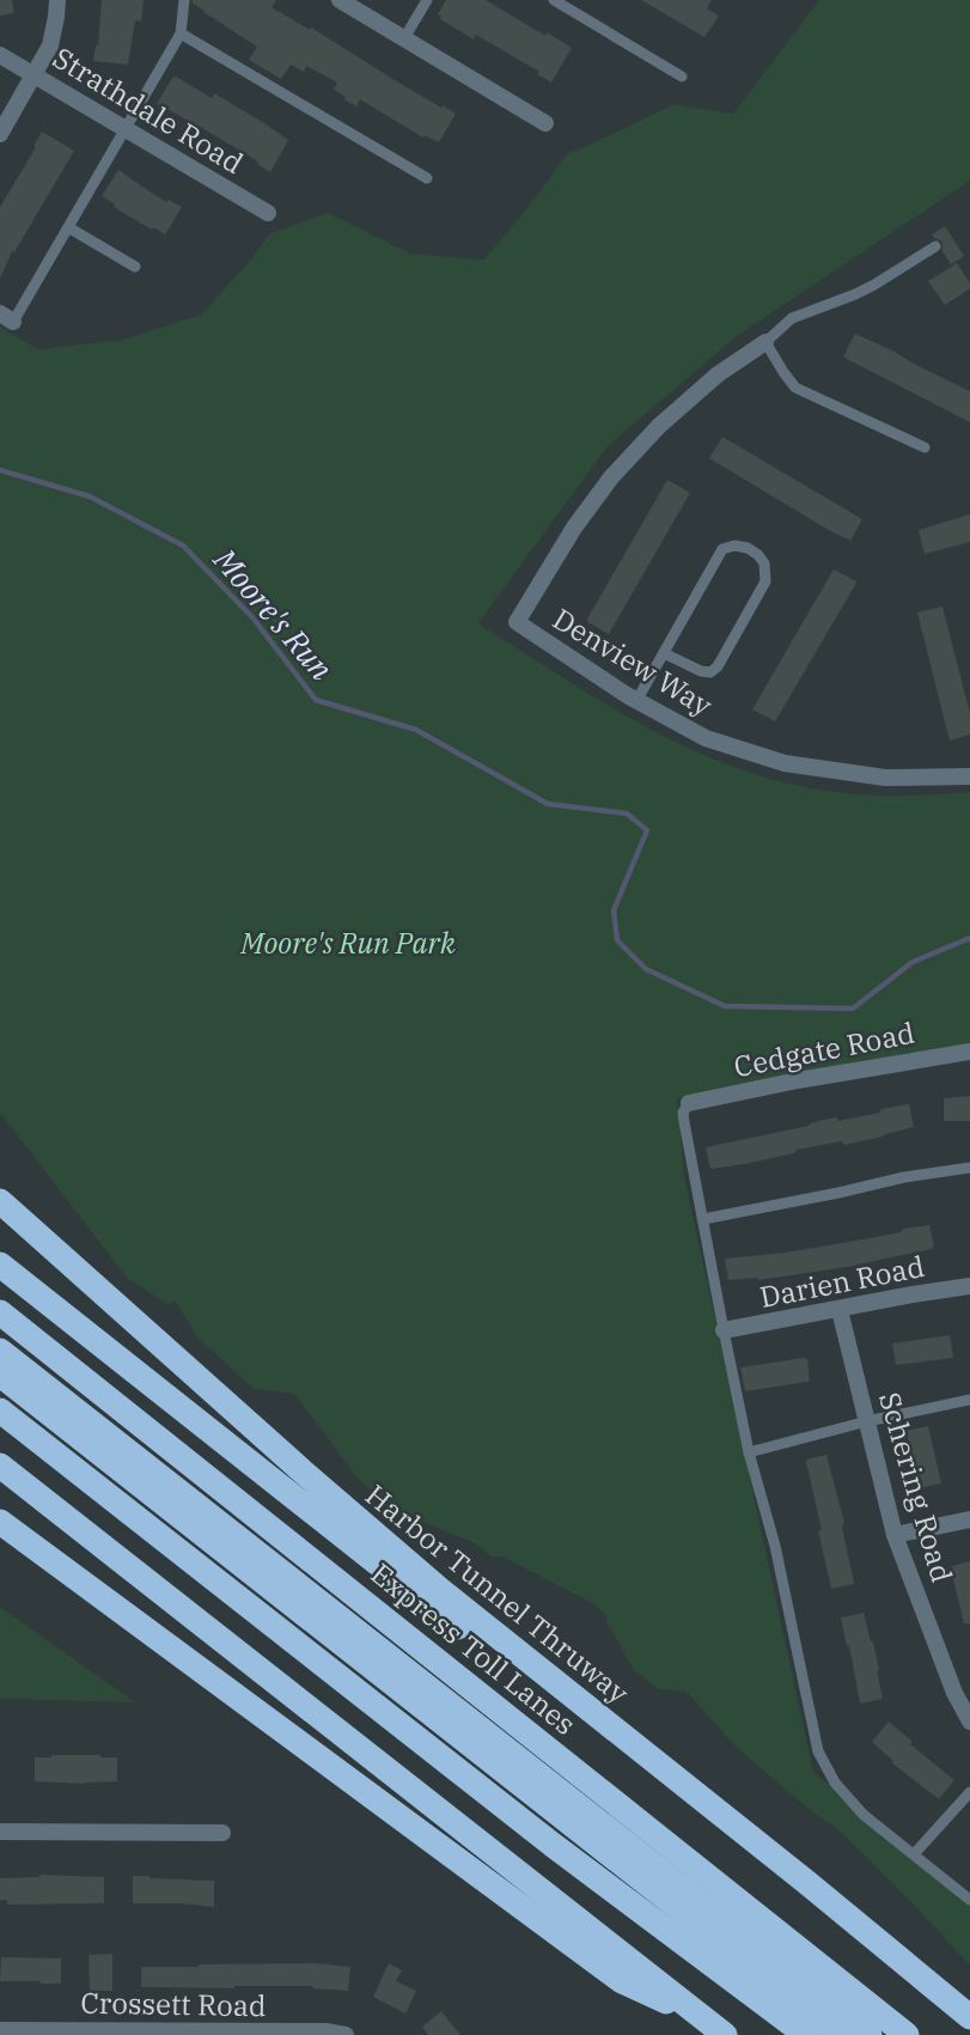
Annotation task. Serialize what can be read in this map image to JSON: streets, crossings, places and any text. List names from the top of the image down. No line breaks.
{"streets":{"highway":["Harbor Tunnel Thruway","Express Toll Lanes"],"street":["Strathdale Road","Denview Way","Cedgate Road","Darien Road","Schering Road","Crossett Road"]},"crossings":[["Darien Road","Schering Road"]],"water":["Moore's Run"],"parks":["Moore's Run Park"]}
